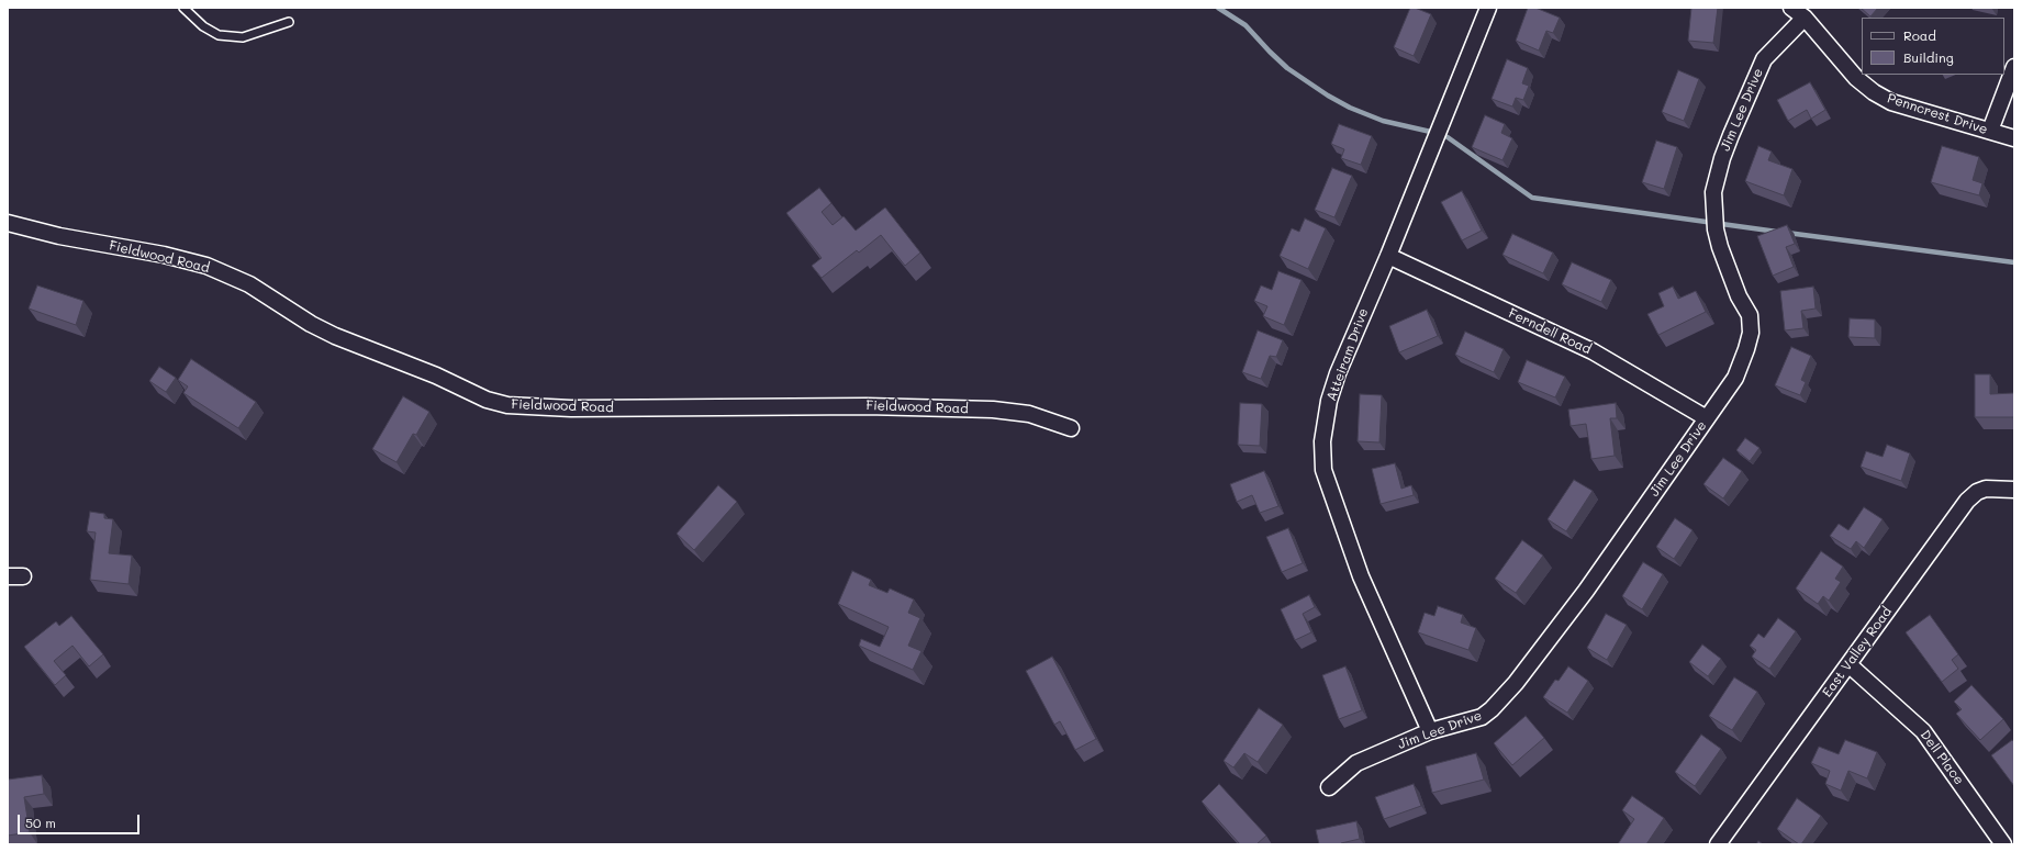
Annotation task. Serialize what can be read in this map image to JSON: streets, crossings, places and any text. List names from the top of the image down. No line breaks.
{"streets":{"street":["Jim Lee Drive","Penncrest Drive","Fieldwood Road","Ferndell Road","Atteiram Drive","East Valley Road","Dell Place"]},"crossings":[["Jim Lee Drive","Penncrest Drive"],["Jim Lee Drive","Ferndell Road"],["Jim Lee Drive","Atteiram Drive"],["Ferndell Road","Atteiram Drive"],["East Valley Road","Dell Place"]],"legend":["Road","Building"],"scale_bar":"50 m"}
